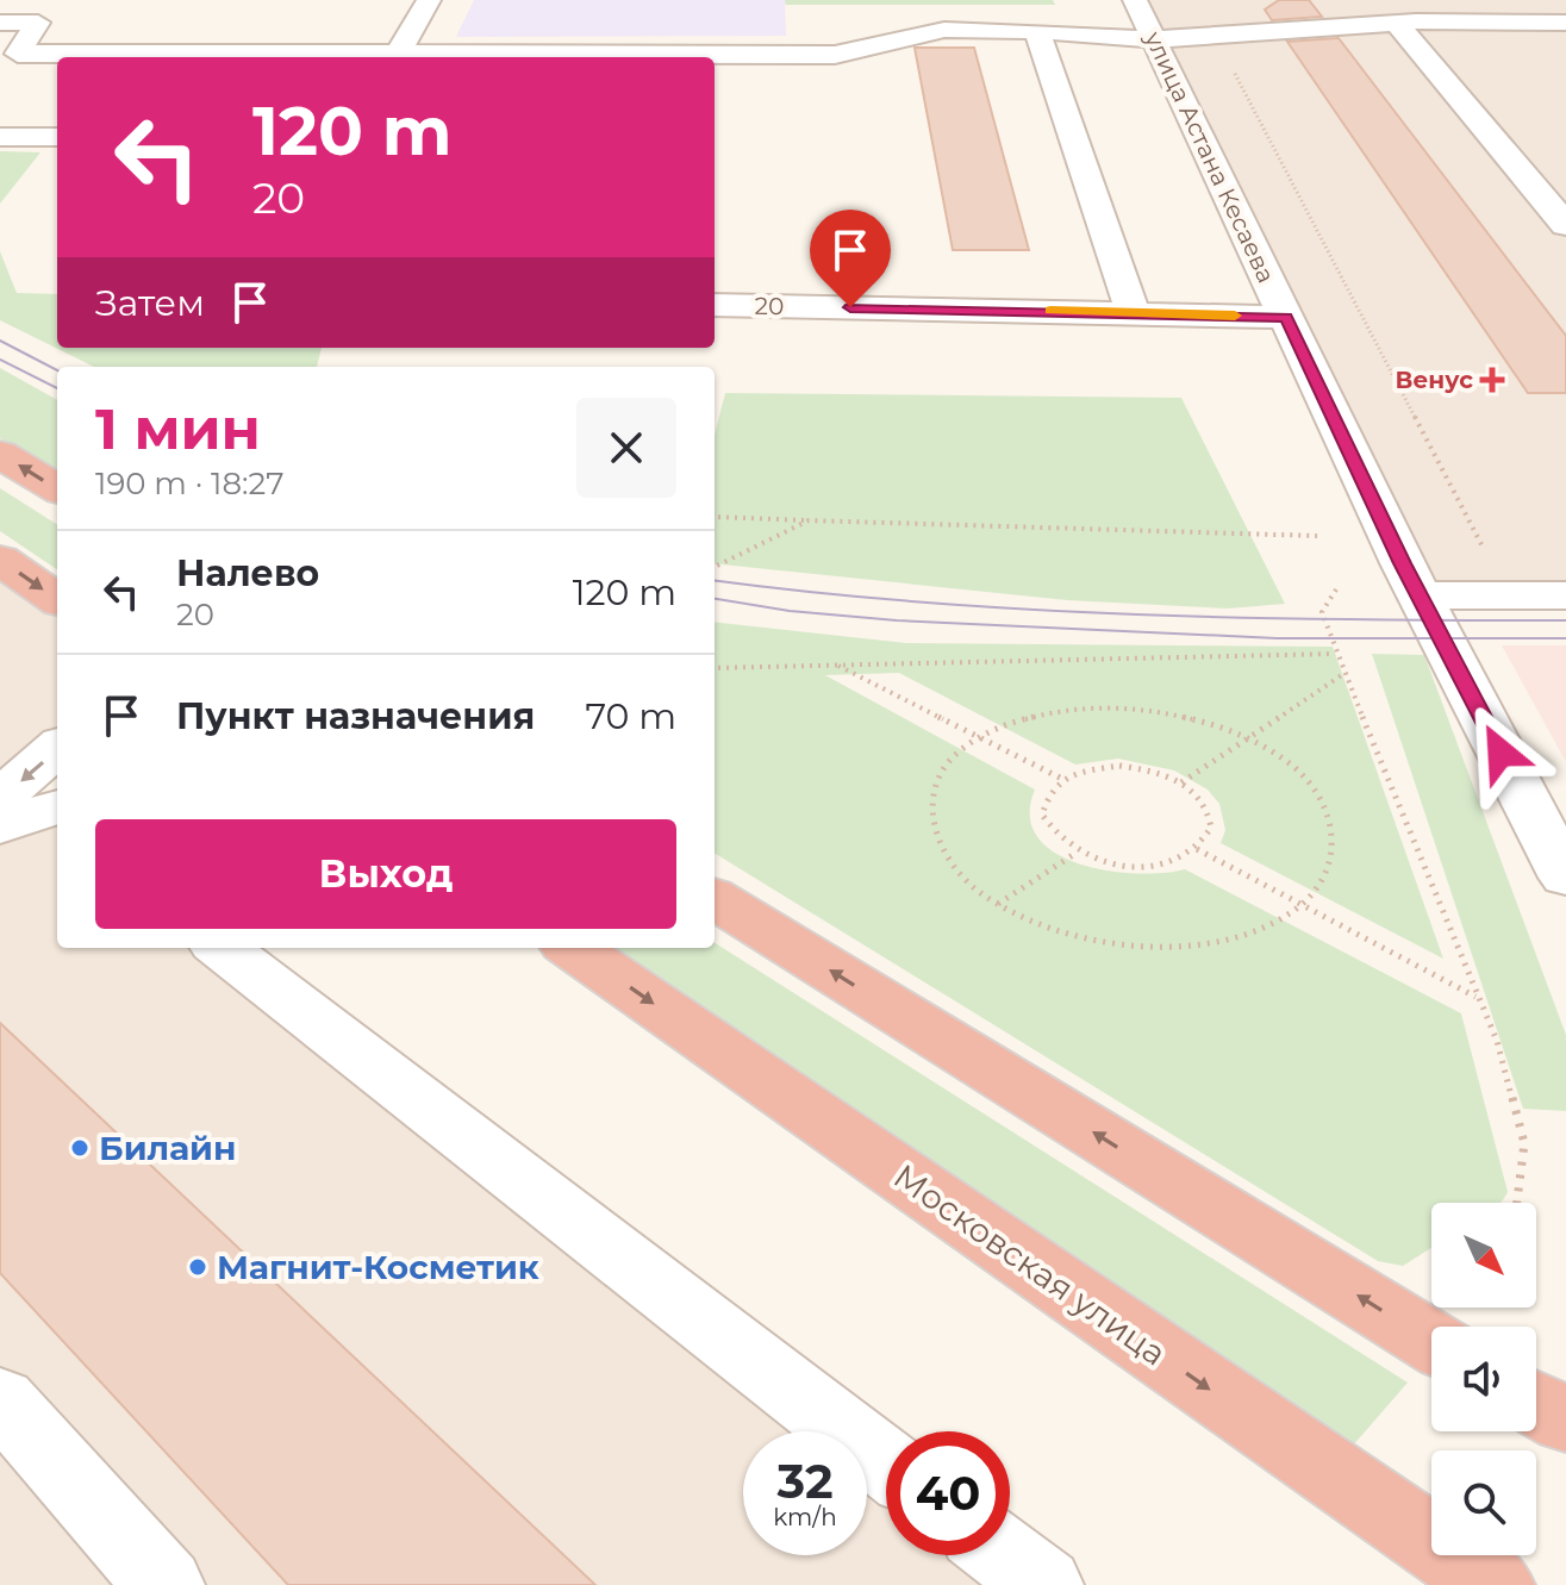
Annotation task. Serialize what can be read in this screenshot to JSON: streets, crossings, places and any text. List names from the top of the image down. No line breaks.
{"streets":{"highway":["Московская улица"],"street":["улица Астана Кесаева","20"]},"crossings":[["улица Астана Кесаева","20"]],"places":{"health":["Венус"],"other":["Билайн","Магнит-Косметик"]},"north":"bottom right","page":{"turn":["120 m","20"],"then":"Затем","heading":["1 мин","190 m · 18:27"],"list":[{"name":"Налево","note":"20","value":"120 m"},{"name":"Пункт назначения","value":"70 m"}],"buttons":"Выход","speed":"32 km/h","limit":"40"}}
